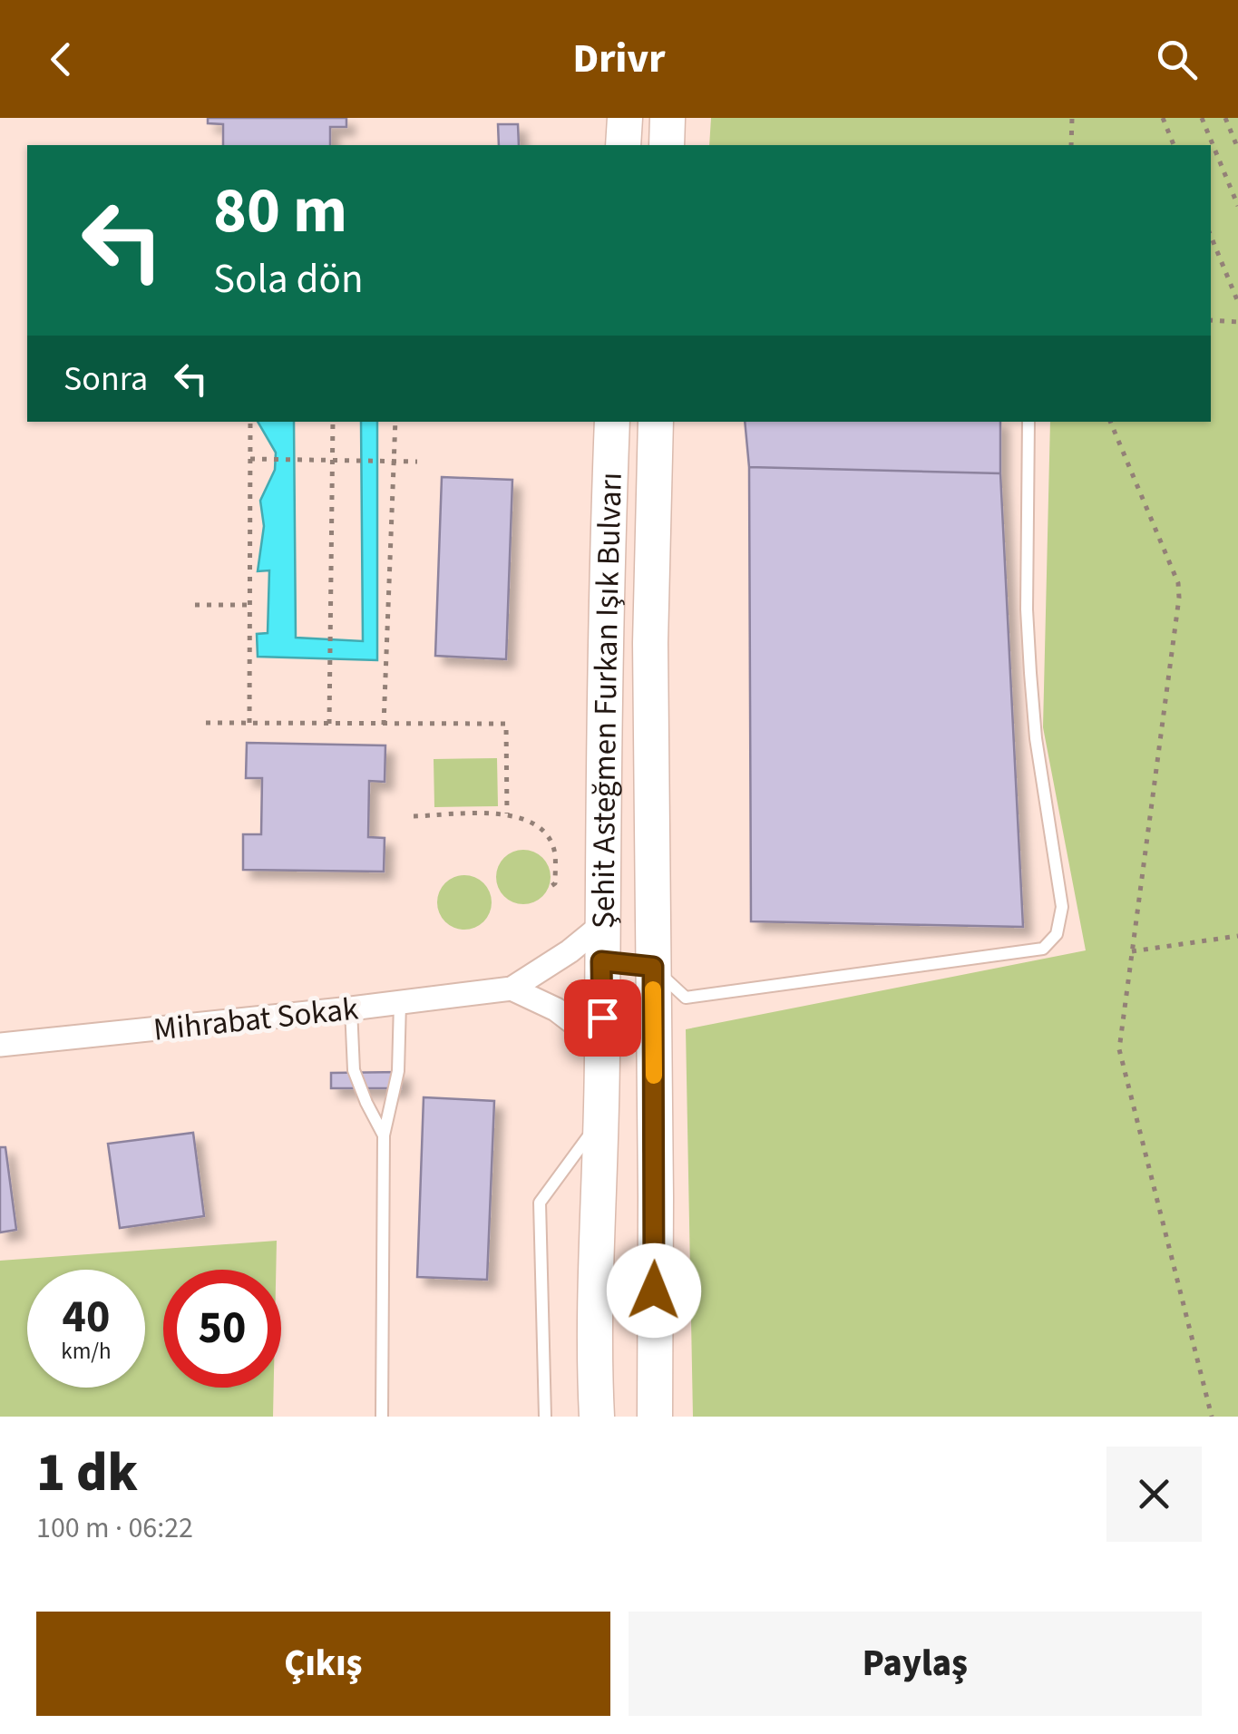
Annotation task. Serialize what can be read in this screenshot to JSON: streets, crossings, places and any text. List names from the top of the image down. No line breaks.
{"streets":{"main road":["Şehit Asteğmen Furkan Işık Bulvarı"],"street":["Mihrabat Sokak"]},"page":{"header":"Drivr","turn":["80 m","Sola dön"],"then":"Sonra","speed":"40 km/h","limit":"50","heading":["1 dk","100 m · 06:22"],"buttons":["Çıkış","Paylaş"]}}
